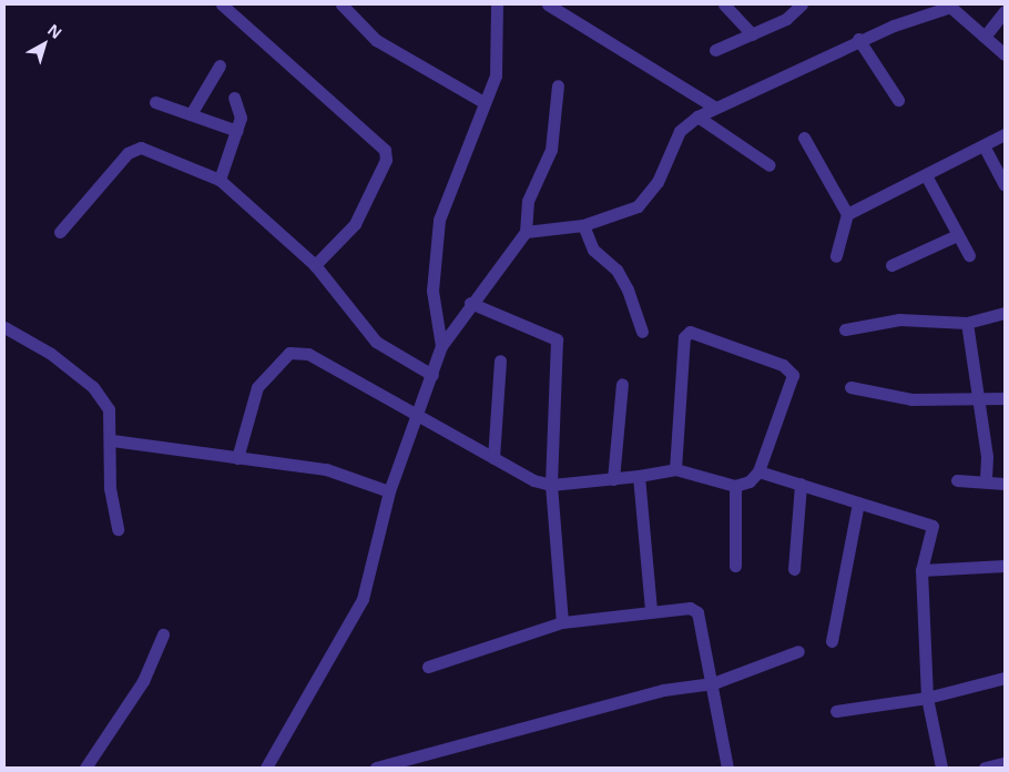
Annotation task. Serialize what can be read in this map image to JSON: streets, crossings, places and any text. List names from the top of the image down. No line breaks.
{"north":"top right"}
